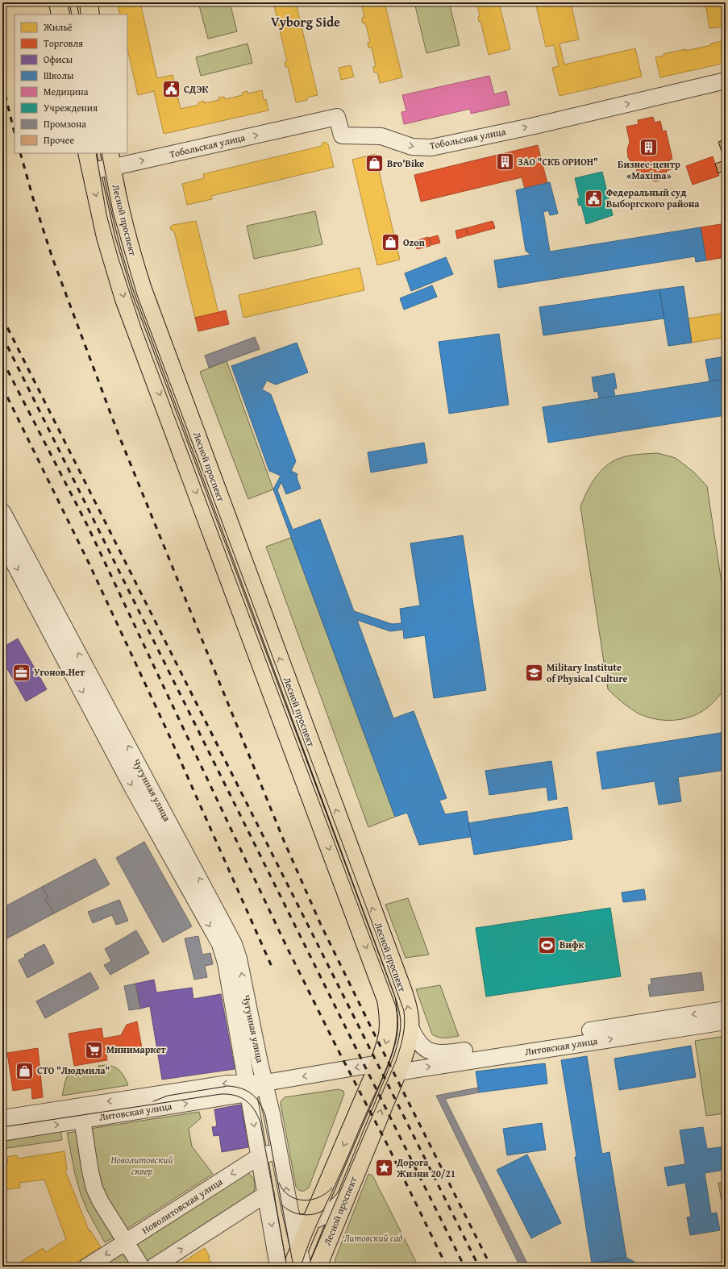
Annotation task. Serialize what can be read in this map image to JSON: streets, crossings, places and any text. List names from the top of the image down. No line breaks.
{"streets":{"main road":["Лесной проспект"],"street":["Тобольская улица","Чугунная улица","Литовская улица","Новолитовская улица"]},"crossings":[["Тобольская улица","Лесной проспект"],["Лесной проспект","Литовская улица"],["Чугунная улица","Литовская улица"]],"one_way":["Тобольская улица"],"districts":["Vyborg Side"],"parks":["Новолитовский сквер","Литовский сад"],"places":{"public building":["СДЭК","Федеральный суд Выборгского района"],"building":["Бизнес-центр «Maxima»","ЗАО \"СКБ ОРИОН\""],"shop":["Bro'Bike","Ozon","СТО \"Людмила\""],"office":["Угонов.Нет"],"school or university":["Military Institute of Physical Culture"],"sports":["Вифк"],"supermarket":["Минимаркет"],"place":["Дорога Жизни 20/21"]},"legend":["Жильё","Торговля","Офисы","Школы","Медицина","Учреждения","Промзона","Прочее"]}
